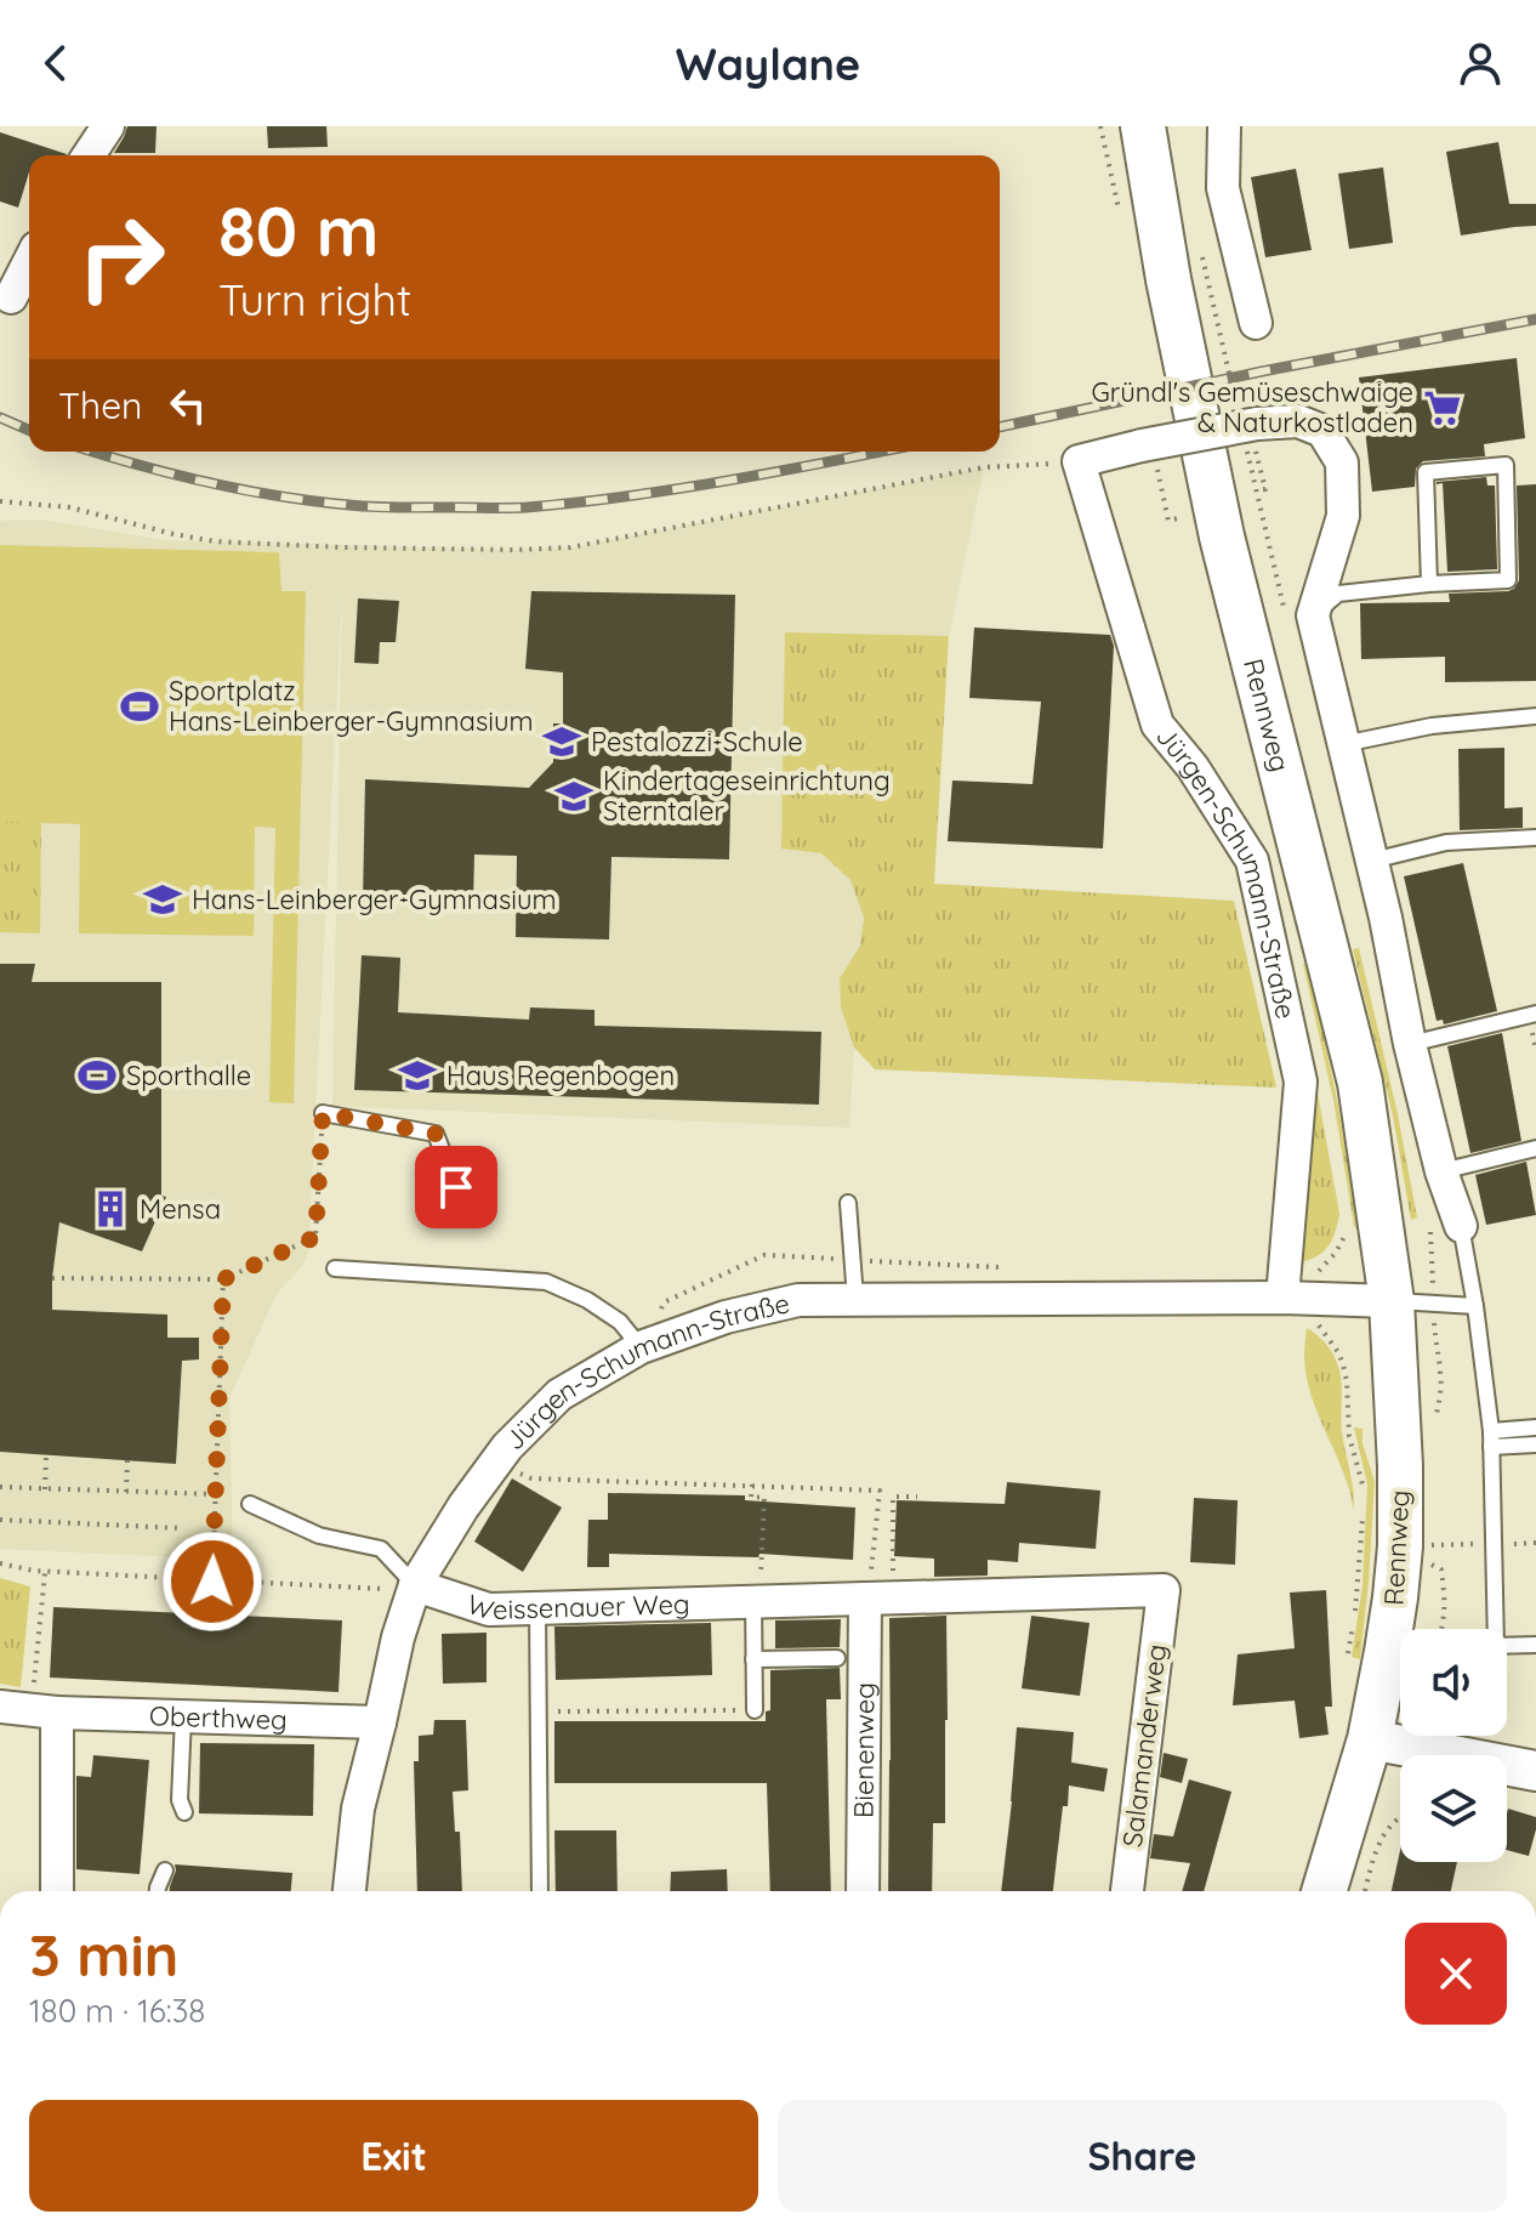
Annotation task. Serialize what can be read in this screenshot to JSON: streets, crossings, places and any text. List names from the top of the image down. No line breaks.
{"streets":{"main road":["Rennweg"],"street":["Jürgen-Schumann-Straße","Weissenauer Weg","Oberthweg","Salamanderweg","Bienenweg"]},"crossings":[["Rennweg","Jürgen-Schumann-Straße"],["Jürgen-Schumann-Straße","Weissenauer Weg"],["Jürgen-Schumann-Straße","Oberthweg"],["Weissenauer Weg","Salamanderweg"],["Weissenauer Weg","Bienenweg"]],"places":{"supermarket":["Gründl's Gemüseschwaige & Naturkostladen"],"sports":["Sportplatz Hans-Leinberger-Gymnasium","Sporthalle"],"school or university":["Pestalozzi-Schule","Kindertageseinrichtung Sterntaler","Hans-Leinberger-Gymnasium","Haus Regenbogen"],"building":["Mensa"]},"page":{"header":"Waylane","turn":["80 m","Turn right"],"then":"Then","heading":["3 min","180 m · 16:38"],"buttons":["Exit","Share"]}}
